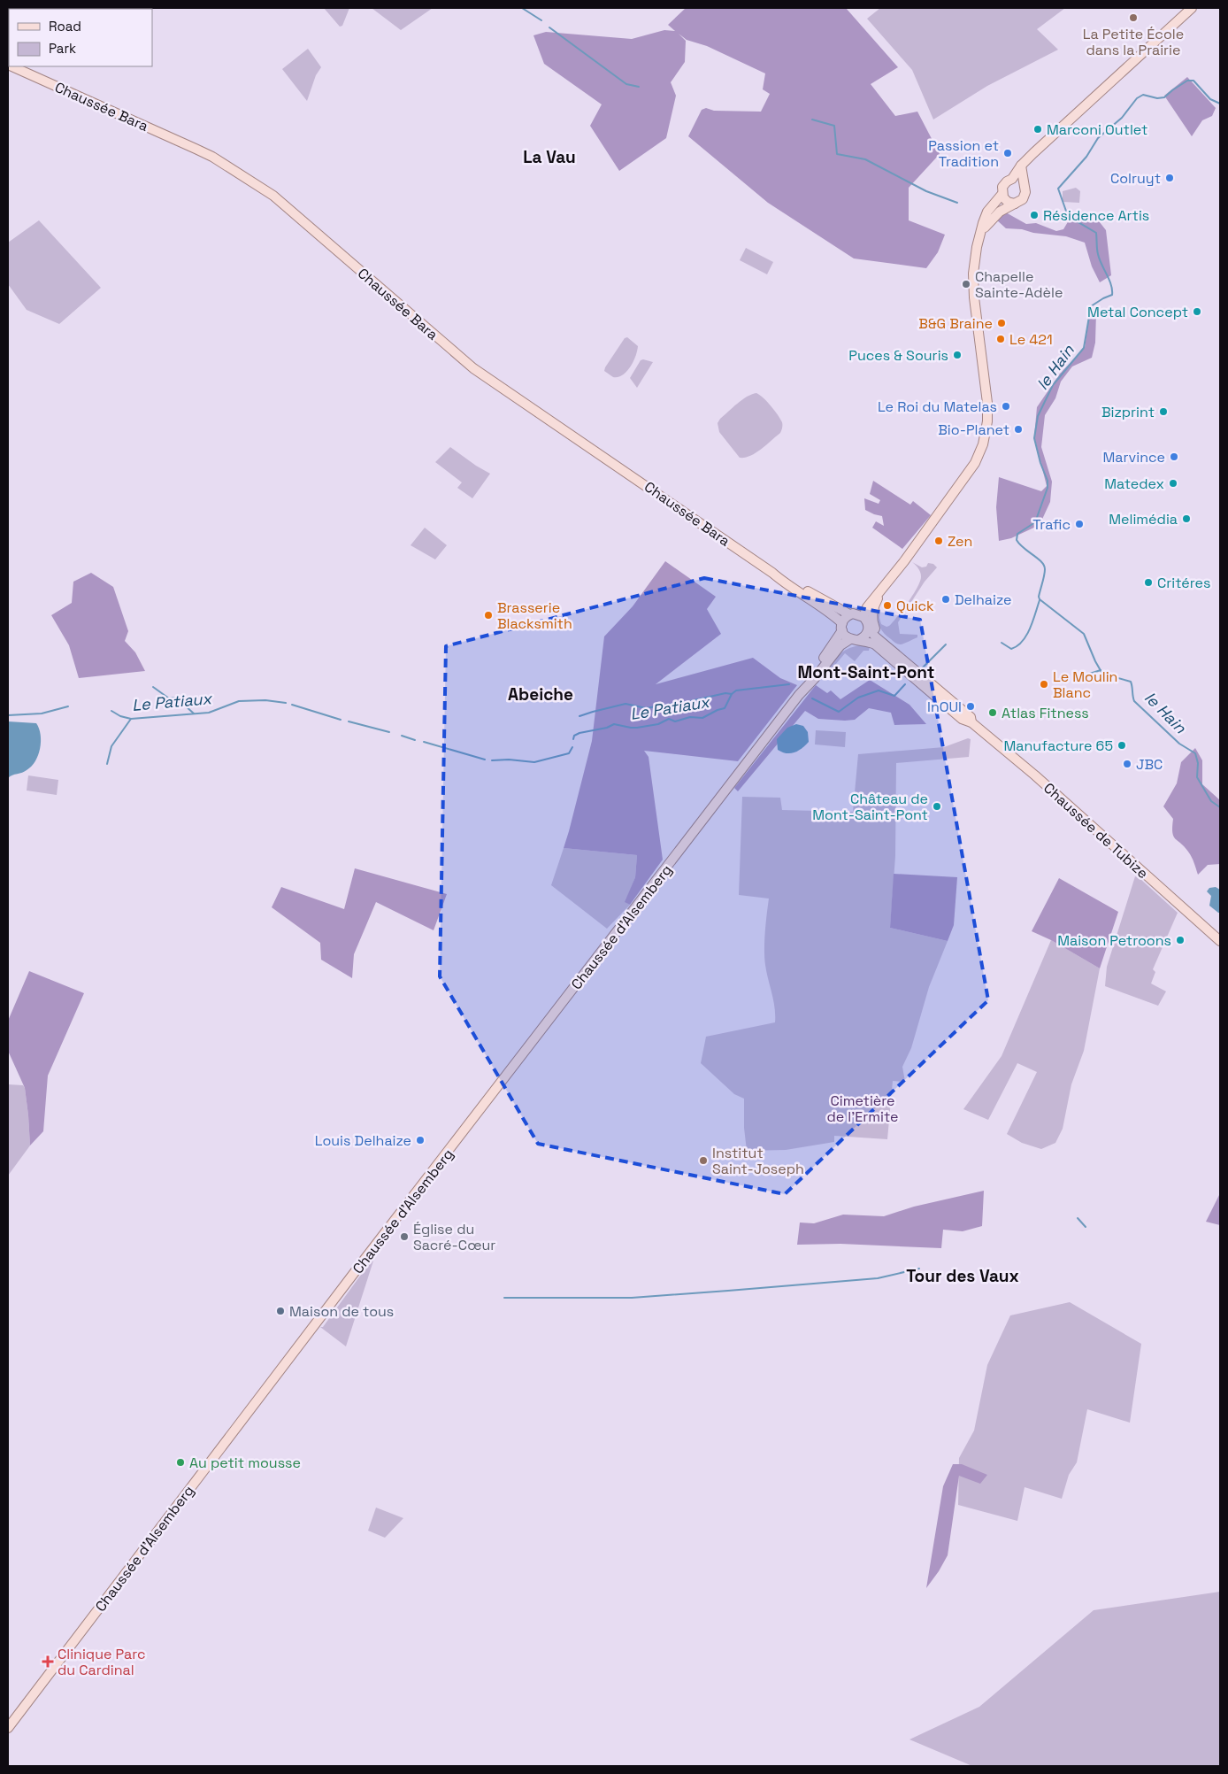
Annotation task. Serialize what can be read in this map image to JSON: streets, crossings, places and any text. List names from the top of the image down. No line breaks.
{"streets":{"main road":["Chaussée Bara","Chaussée de Tubize","Chaussée d'Alsemberg"]},"crossings":[["Chaussée Bara","Chaussée de Tubize"],["Chaussée Bara","Chaussée d'Alsemberg"],["Chaussée de Tubize","Chaussée d'Alsemberg"]],"districts":["La Vau","Mont-Saint-Pont","Abeiche","Tour des Vaux"],"water":["le Hain","Le Patiaux"],"parks":["Cimetière de l'Ermite"],"places":{"other":["La Petite École dans la Prairie","Marconi Outlet","Passion et Tradition","Colruyt","Résidence Artis","Chapelle Sainte-Adèle","Metal Concept","B&G Braine","Le 421","Puces & Souris","Le Roi du Matelas","Bizprint","Bio-Planet","Marvince","Matedex","Melimédia","Trafic","Zen","Critéres","Delhaize","Quick","Brasserie Blacksmith","Le Moulin Blanc","InOUI","Atlas Fitness","Manufacture 65","JBC","Château de Mont-Saint-Pont","Maison Petroons","Louis Delhaize","Institut Saint-Joseph","Église du Sacré-Cœur","Maison de tous","Au petit mousse"],"health":["Clinique Parc du Cardinal"]},"legend":["Road","Park"]}
